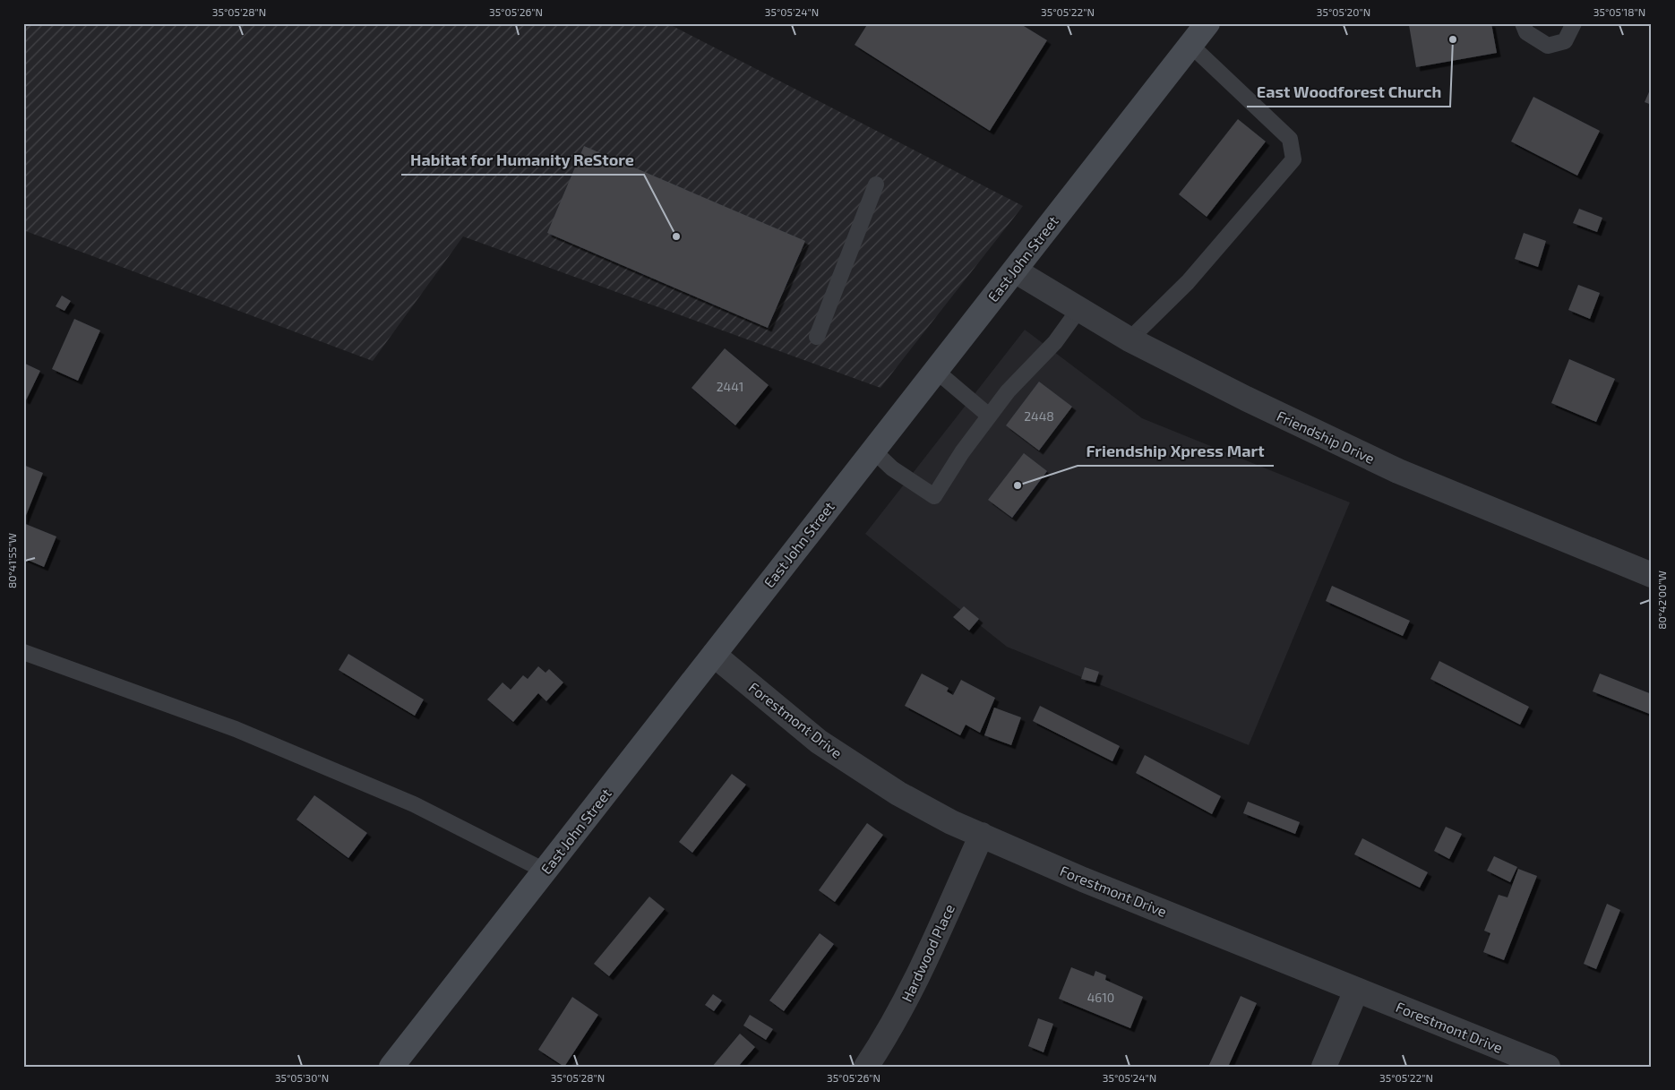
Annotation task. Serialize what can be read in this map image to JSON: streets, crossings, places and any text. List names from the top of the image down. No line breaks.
{"streets":{"main road":["East John Street"],"street":["Friendship Drive","Forestmont Drive","Hardwood Place"]},"crossings":[["East John Street","Friendship Drive"],["East John Street","Forestmont Drive"],["Forestmont Drive","Hardwood Place"]],"places":["East Woodforest Church","Habitat for Humanity ReStore","Friendship Xpress Mart"],"house_numbers":["2441","2448","4610"],"coordinates":["35°05'28\"N","35°05'26\"N","35°05'24\"N","35°05'22\"N","35°05'20\"N","35°05'18\"N","80°41'55\"W","80°42'00\"W","35°05'30\"N"]}
